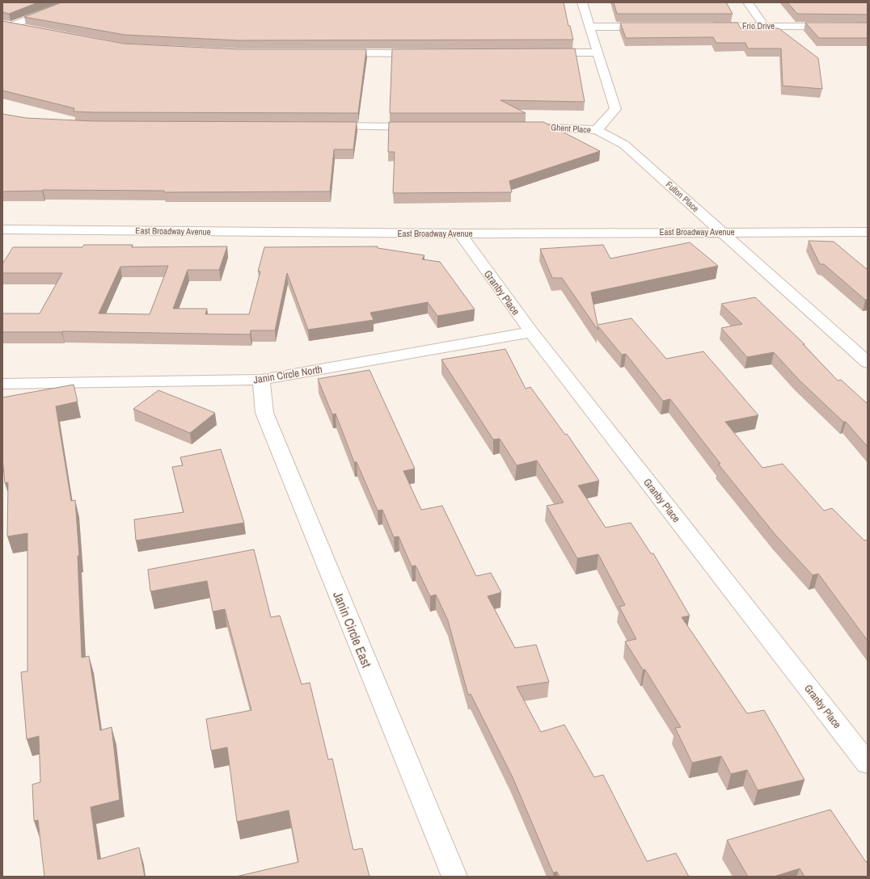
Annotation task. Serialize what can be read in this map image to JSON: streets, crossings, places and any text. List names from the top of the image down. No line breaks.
{"streets":{"street":["Frio Drive","Ghent Place","Fulton Place","East Broadway Avenue","Granby Place","Janin Circle North","Janin Circle East"]},"crossings":[["Ghent Place","Fulton Place"],["Fulton Place","East Broadway Avenue"],["East Broadway Avenue","Granby Place"],["Granby Place","Janin Circle North"],["Janin Circle North","Janin Circle East"]]}
